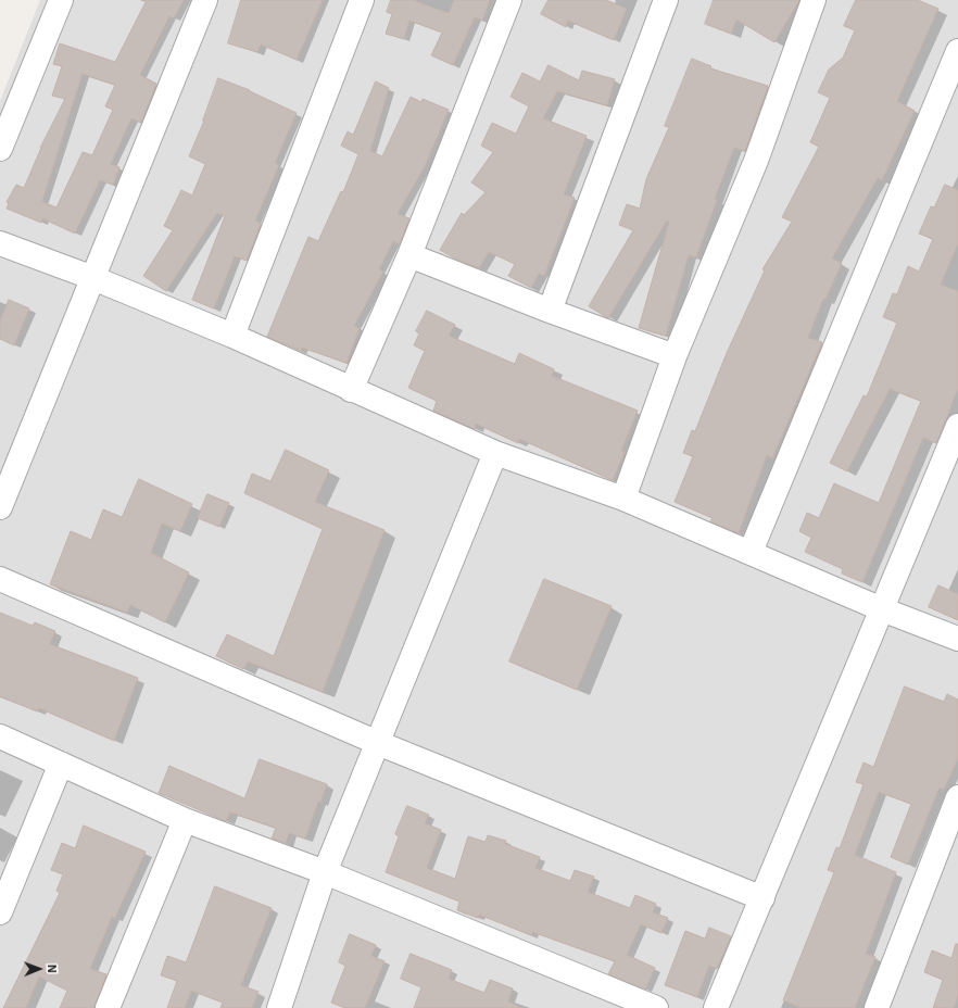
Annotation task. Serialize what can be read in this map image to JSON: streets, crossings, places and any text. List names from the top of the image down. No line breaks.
{"north":"right"}
